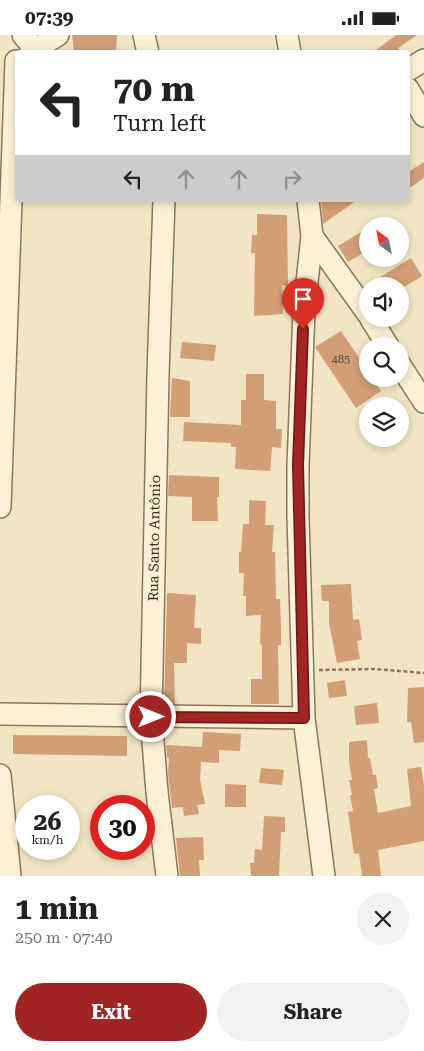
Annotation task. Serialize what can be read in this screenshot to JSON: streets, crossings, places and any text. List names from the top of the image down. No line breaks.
{"streets":{"street":["Rua Santo Antônio"]},"house_numbers":["485"],"north":"top left","page":{"status":"07:39","turn":["70 m","Turn left"],"speed":"26 km/h","limit":"30","heading":["1 min","250 m · 07:40"],"buttons":["Exit","Share"]}}
